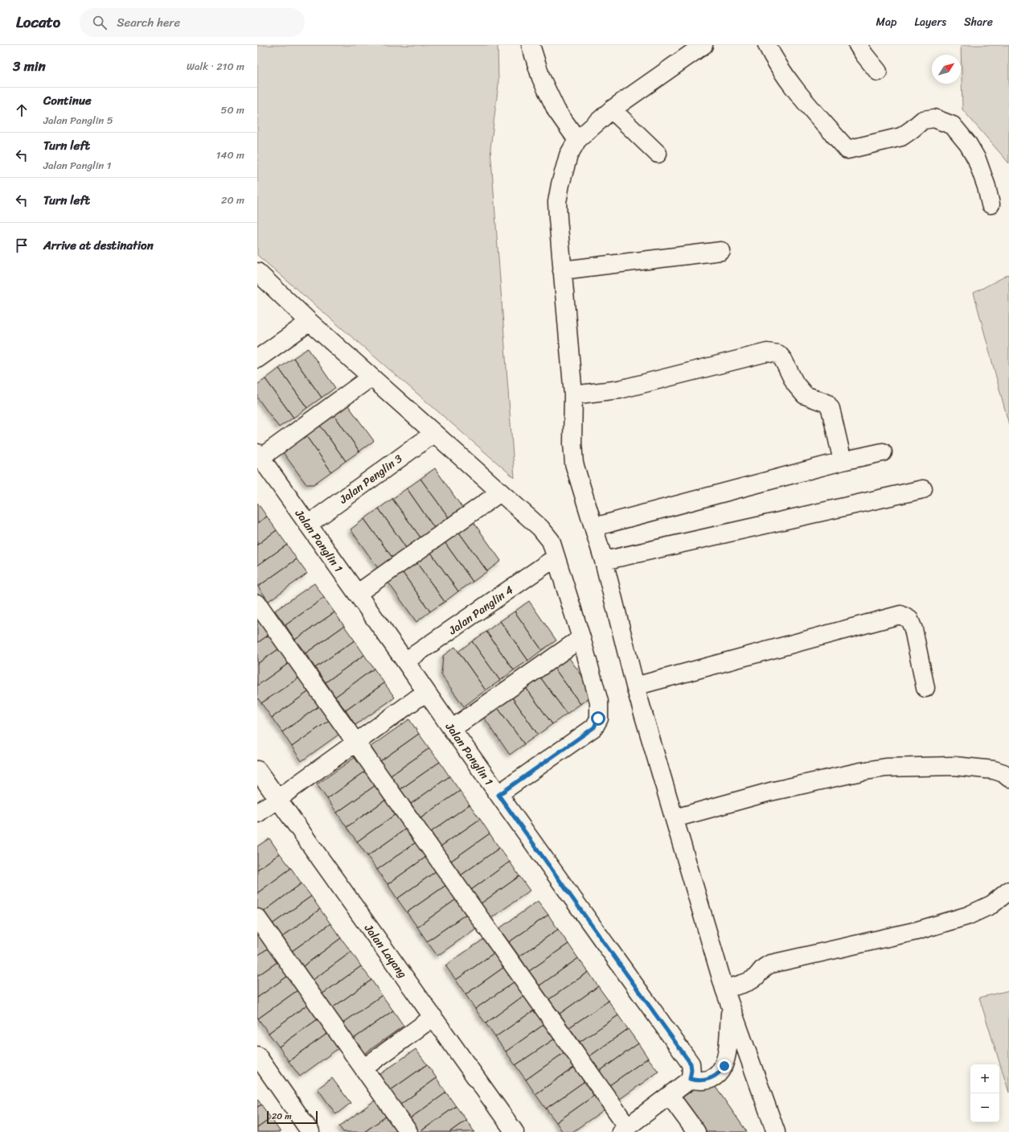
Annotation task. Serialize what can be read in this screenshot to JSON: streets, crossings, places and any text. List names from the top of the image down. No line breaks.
{"streets":{"street":["Jalan Penglin 3","Jalan Panglin 1","Jalan Panglin 4","Jalan Layang"]},"crossings":[["Jalan Penglin 3","Jalan Panglin 1"],["Jalan Panglin 1","Jalan Panglin 4"]],"scale_bar":"20 m","north":"top right","page":{"header":"Locato","search":"Search here","nav":["Map","Layers","Share"],"heading":["3 min","Walk · 210 m"],"list":[["Continue","Jalan Panglin 5","50 m"],["Turn left","Jalan Panglin 1","140 m"],["Turn left","20 m"],"Arrive at destination"],"map_buttons":["+","−"],"scale":"20 m"}}
